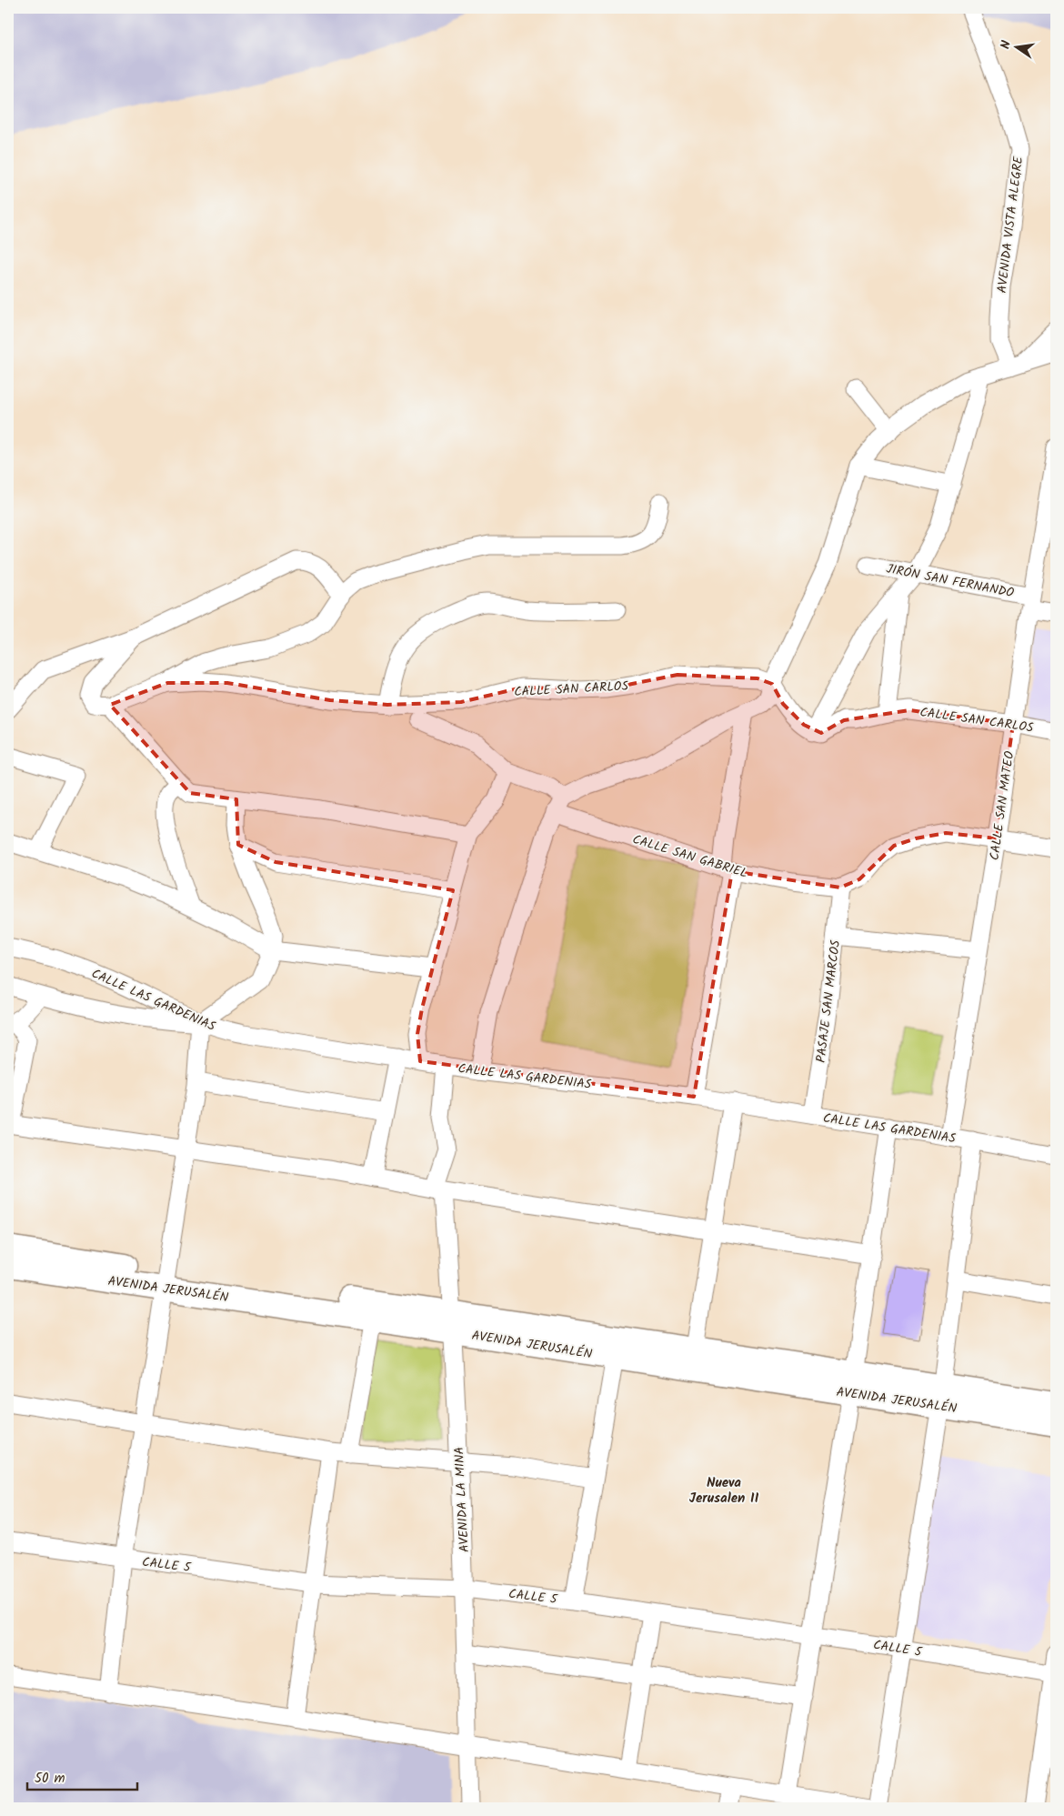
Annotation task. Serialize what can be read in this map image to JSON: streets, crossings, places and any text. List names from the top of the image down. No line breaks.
{"streets":{"street":["AVENIDA VISTA ALEGRE","JIRÓN SAN FERNANDO","CALLE SAN CARLOS","CALLE SAN MATEO","CALLE SAN GABRIEL","CALLE LAS GARDENIAS","PASAJE SAN MARCOS","AVENIDA JERUSALÉN","AVENIDA LA MINA","CALLE 5"]},"crossings":[["JIRÓN SAN FERNANDO","CALLE SAN MATEO"],["CALLE SAN CARLOS","CALLE SAN MATEO"],["CALLE SAN MATEO","CALLE LAS GARDENIAS"],["CALLE SAN GABRIEL","PASAJE SAN MARCOS"],["CALLE LAS GARDENIAS","PASAJE SAN MARCOS"],["AVENIDA JERUSALÉN","AVENIDA LA MINA"],["AVENIDA LA MINA","CALLE 5"]],"districts":["Nueva Jerusalen II"],"scale_bar":"50 m","north":"left"}
